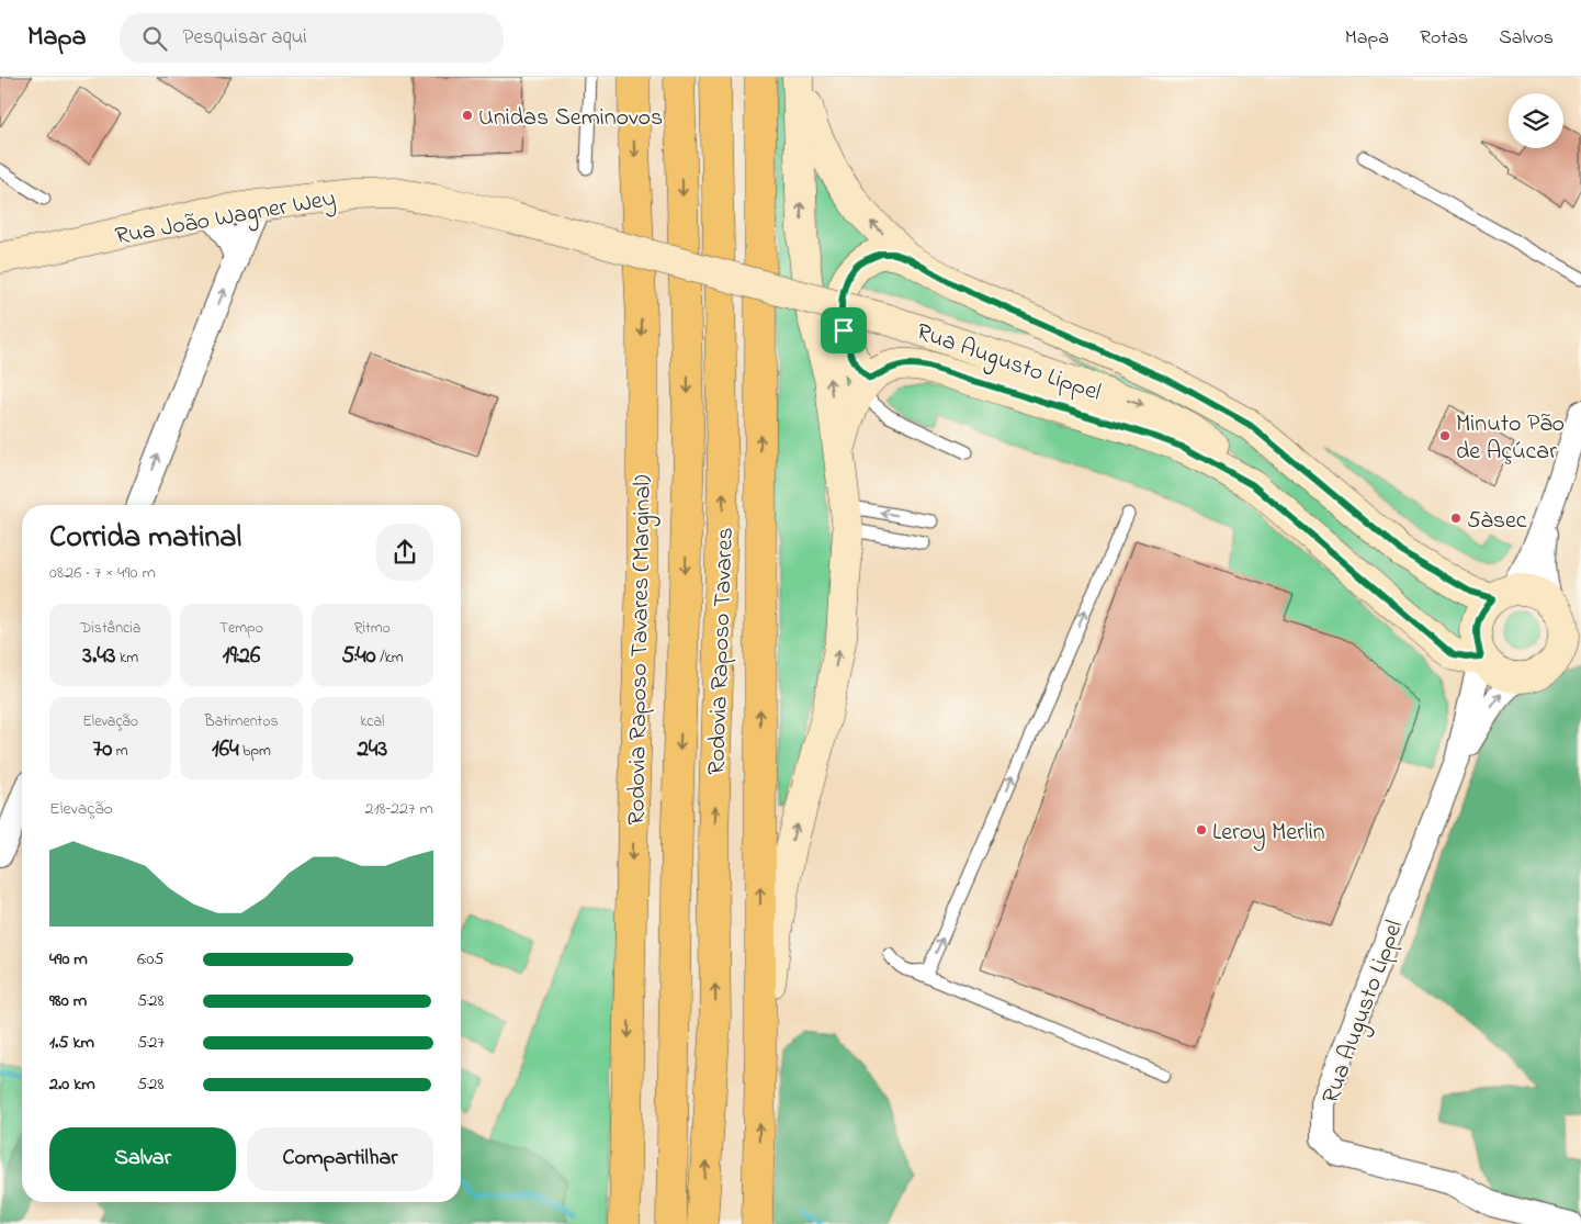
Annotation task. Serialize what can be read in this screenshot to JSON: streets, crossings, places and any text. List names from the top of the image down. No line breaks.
{"streets":{"highway":["Rodovia Raposo Tavares (Marginal)","Rodovia Raposo Tavares"],"main road":["Rua João Wagner Wey","Rua Augusto Lippel"]},"crossings":[["Rua João Wagner Wey","Rua Augusto Lippel"]],"places":["Unidas Seminovos","Minuto Pão de Açúcar","5àsec","Leroy Merlin"],"page":{"header":"Mapa","search":"Pesquisar aqui","nav":["Mapa","Rotas","Salvos"],"heading":["Corrida matinal","08:26 · 7 × 490 m"],"stats":[["Distância","3.43 km"],["Tempo","19:26"],["Ritmo","5:40 /km"],["Elevação","70 m"],["Batimentos","164 bpm"],["kcal","243"]],"chart":["Elevação","218–227 m"],"list":[{"name":"490 m","note":"6:05"},{"name":"980 m","note":"5:28"},{"name":"1.5 km","note":"5:27"},{"name":"2.0 km","note":"5:28"}],"buttons":["Salvar","Compartilhar"]}}
